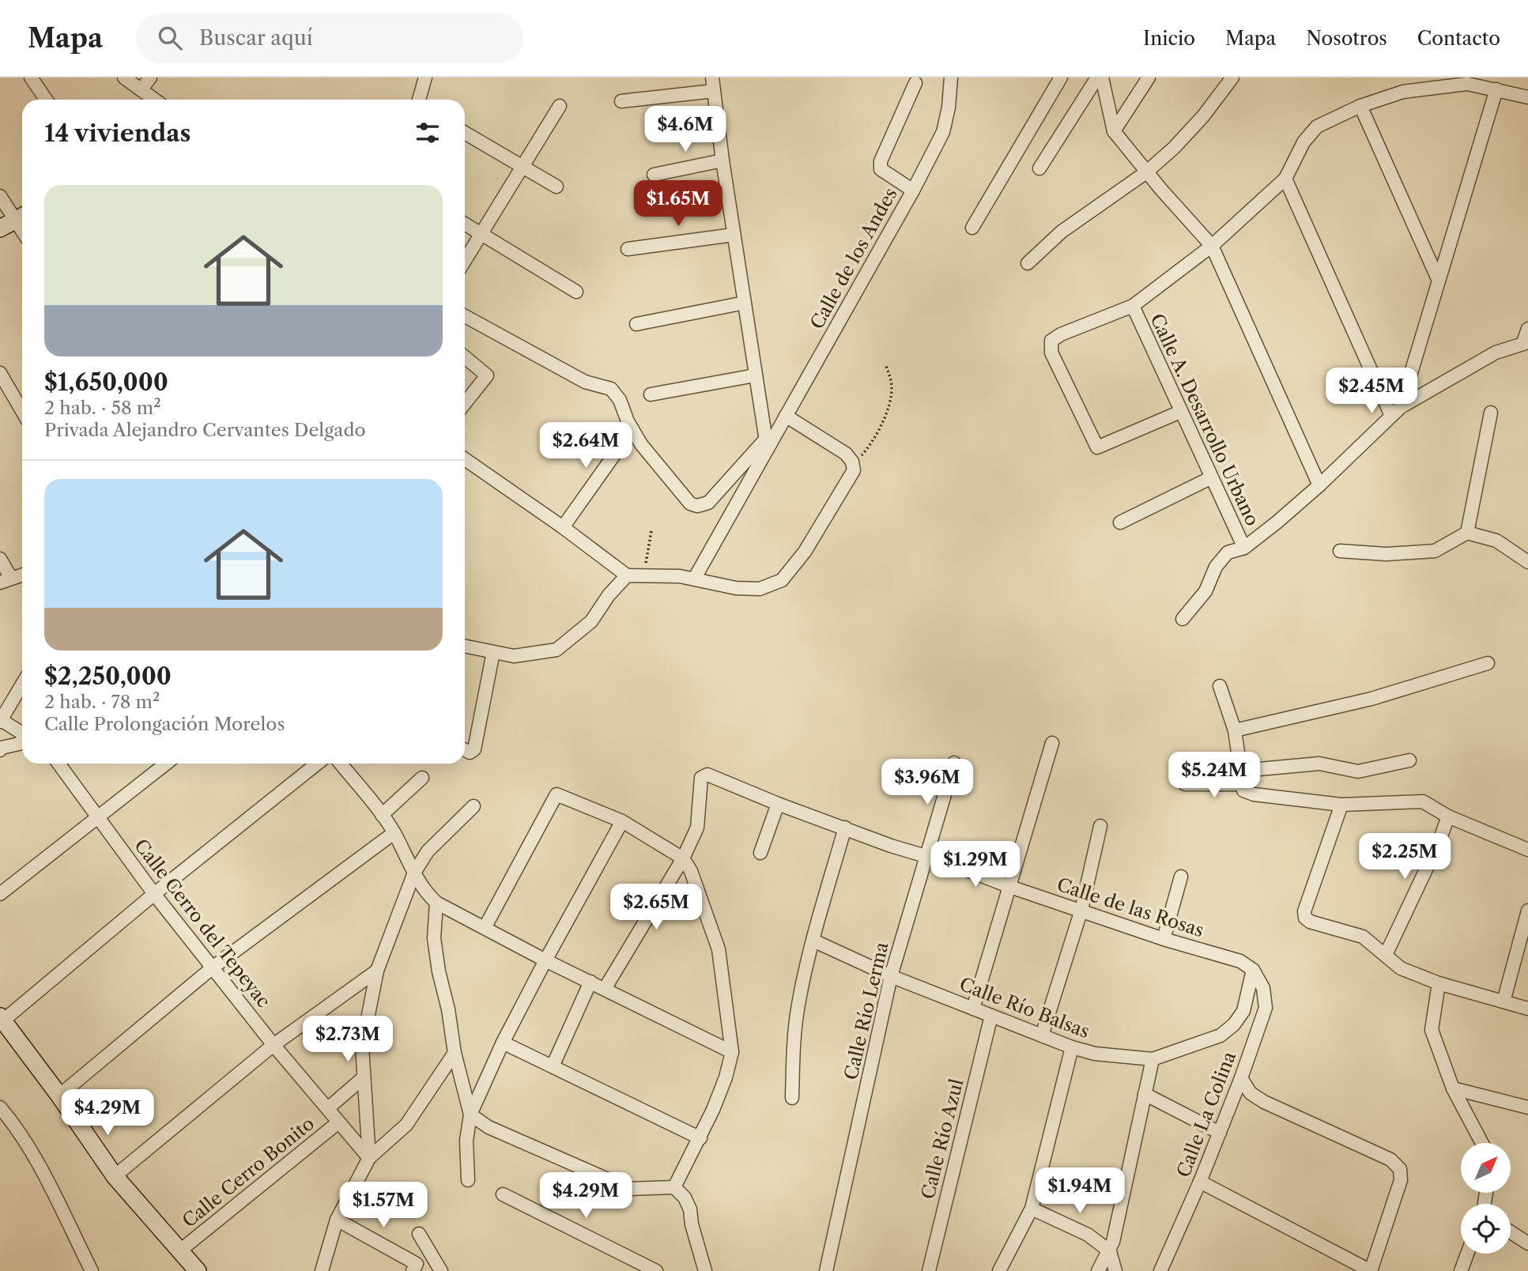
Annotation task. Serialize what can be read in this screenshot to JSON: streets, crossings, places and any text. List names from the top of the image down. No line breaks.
{"streets":{"street":["Calle de los Andes","Calle A. Desarrollo Urbano","Calle de las Rosas","Calle Cerro del Tepeyac","Calle Río Balsas","Calle Río Lerma","Calle La Colina","Calle Río Azul","Calle Cerro Bonito"]},"crossings":[["Calle de las Rosas","Calle Río Balsas"],["Calle de las Rosas","Calle Río Lerma"],["Calle de las Rosas","Calle La Colina"],["Calle Cerro del Tepeyac","Calle Cerro Bonito"],["Calle Río Balsas","Calle Río Lerma"],["Calle Río Balsas","Calle La Colina"],["Calle Río Balsas","Calle Río Azul"]],"north":"top right","page":{"header":"Mapa","search":"Buscar aquí","nav":["Inicio","Mapa","Nosotros","Contacto"],"heading":"14 viviendas","price":["$4.6M","$1.65M","$2.45M","$2.64M","$5.24M","$3.96M","$2.25M","$1.29M","$2.65M","$2.73M","$4.29M","$1.94M","$4.29M","$1.57M"],"list":[{"name":"$1,650,000","note":"2 hab. · 58 m² · Privada Alejandro Cervantes Delgado"},{"name":"$2,250,000","note":"2 hab. · 78 m² · Calle Prolongación Morelos"}]}}
